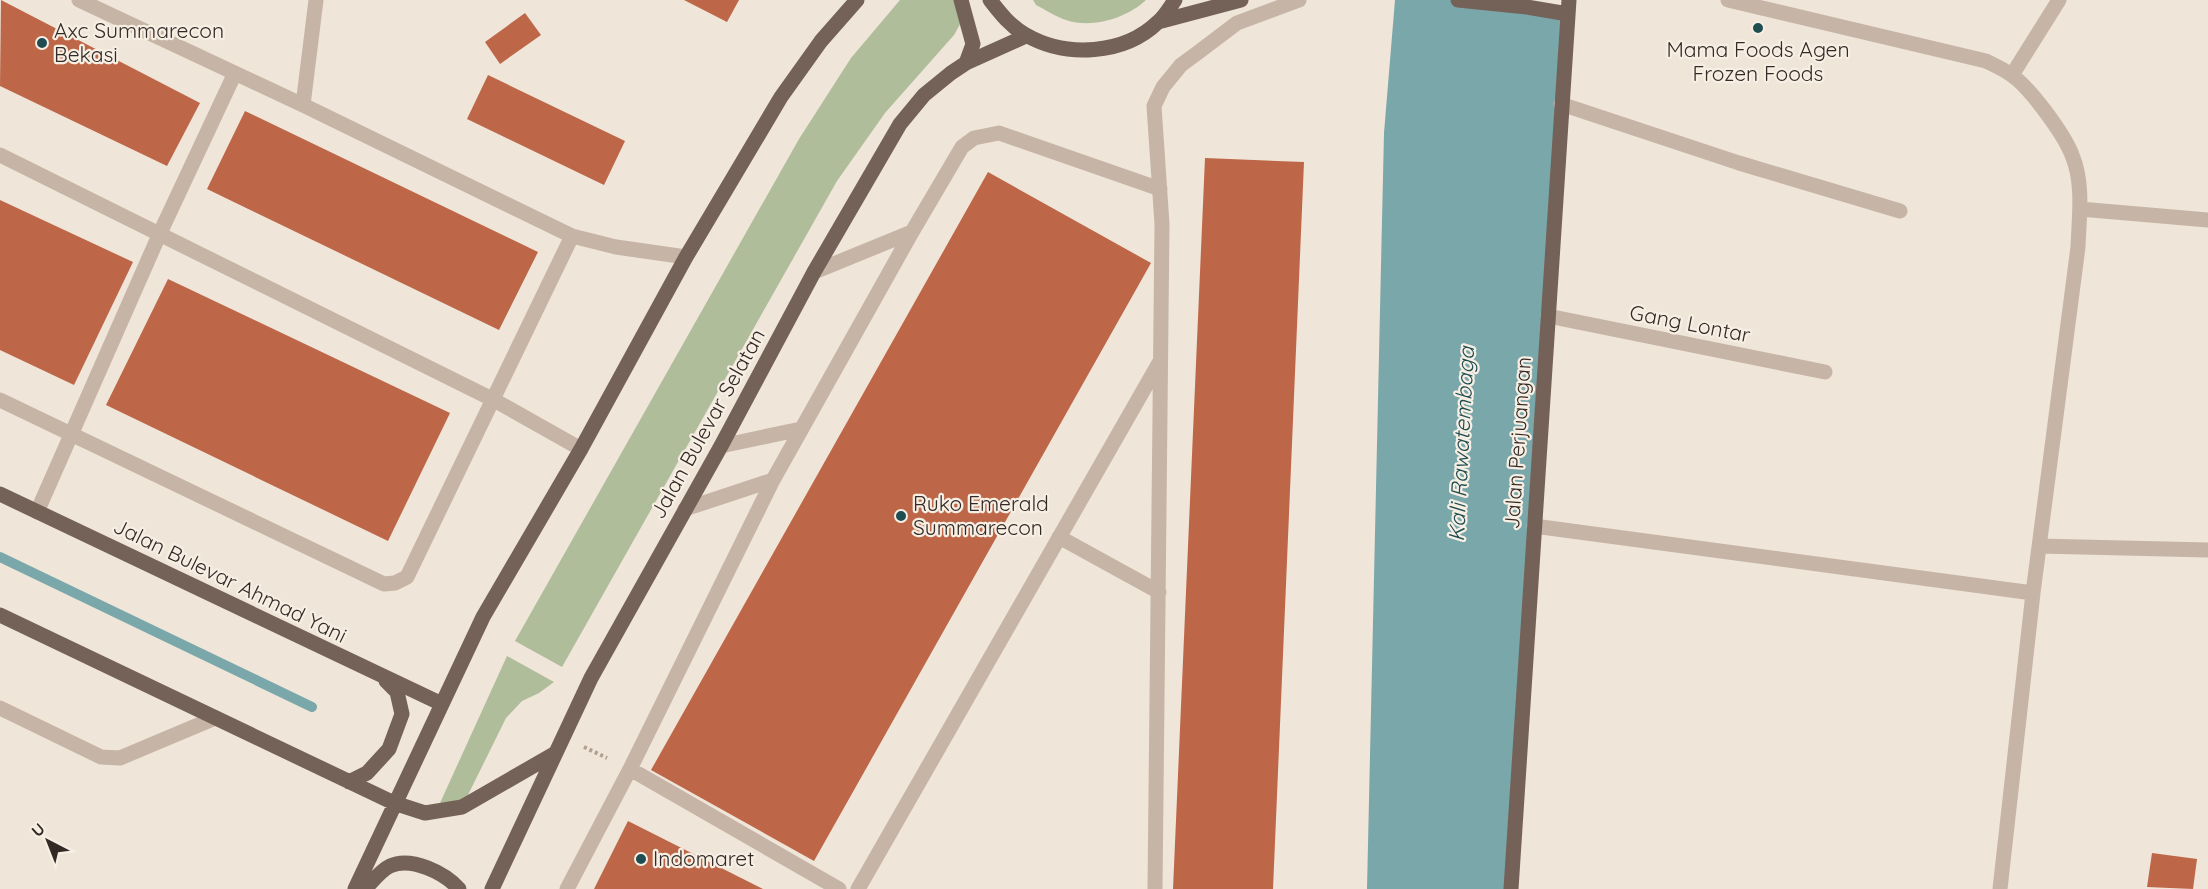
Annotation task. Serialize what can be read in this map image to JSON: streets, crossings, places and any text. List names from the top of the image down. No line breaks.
{"streets":{"main road":["Jalan Bulevar Selatan","Jalan Perjuangan","Jalan Bulevar Ahmad Yani"],"street":["Gang Lontar"]},"crossings":[["Gang Lontar","Jalan Perjuangan"]],"water":["Kali Rawatembaga"],"places":["Mama Foods Agen Frozen Foods","Axc Summarecon Bekasi","Ruko Emerald Summarecon","Indomaret"],"north":"top left"}
